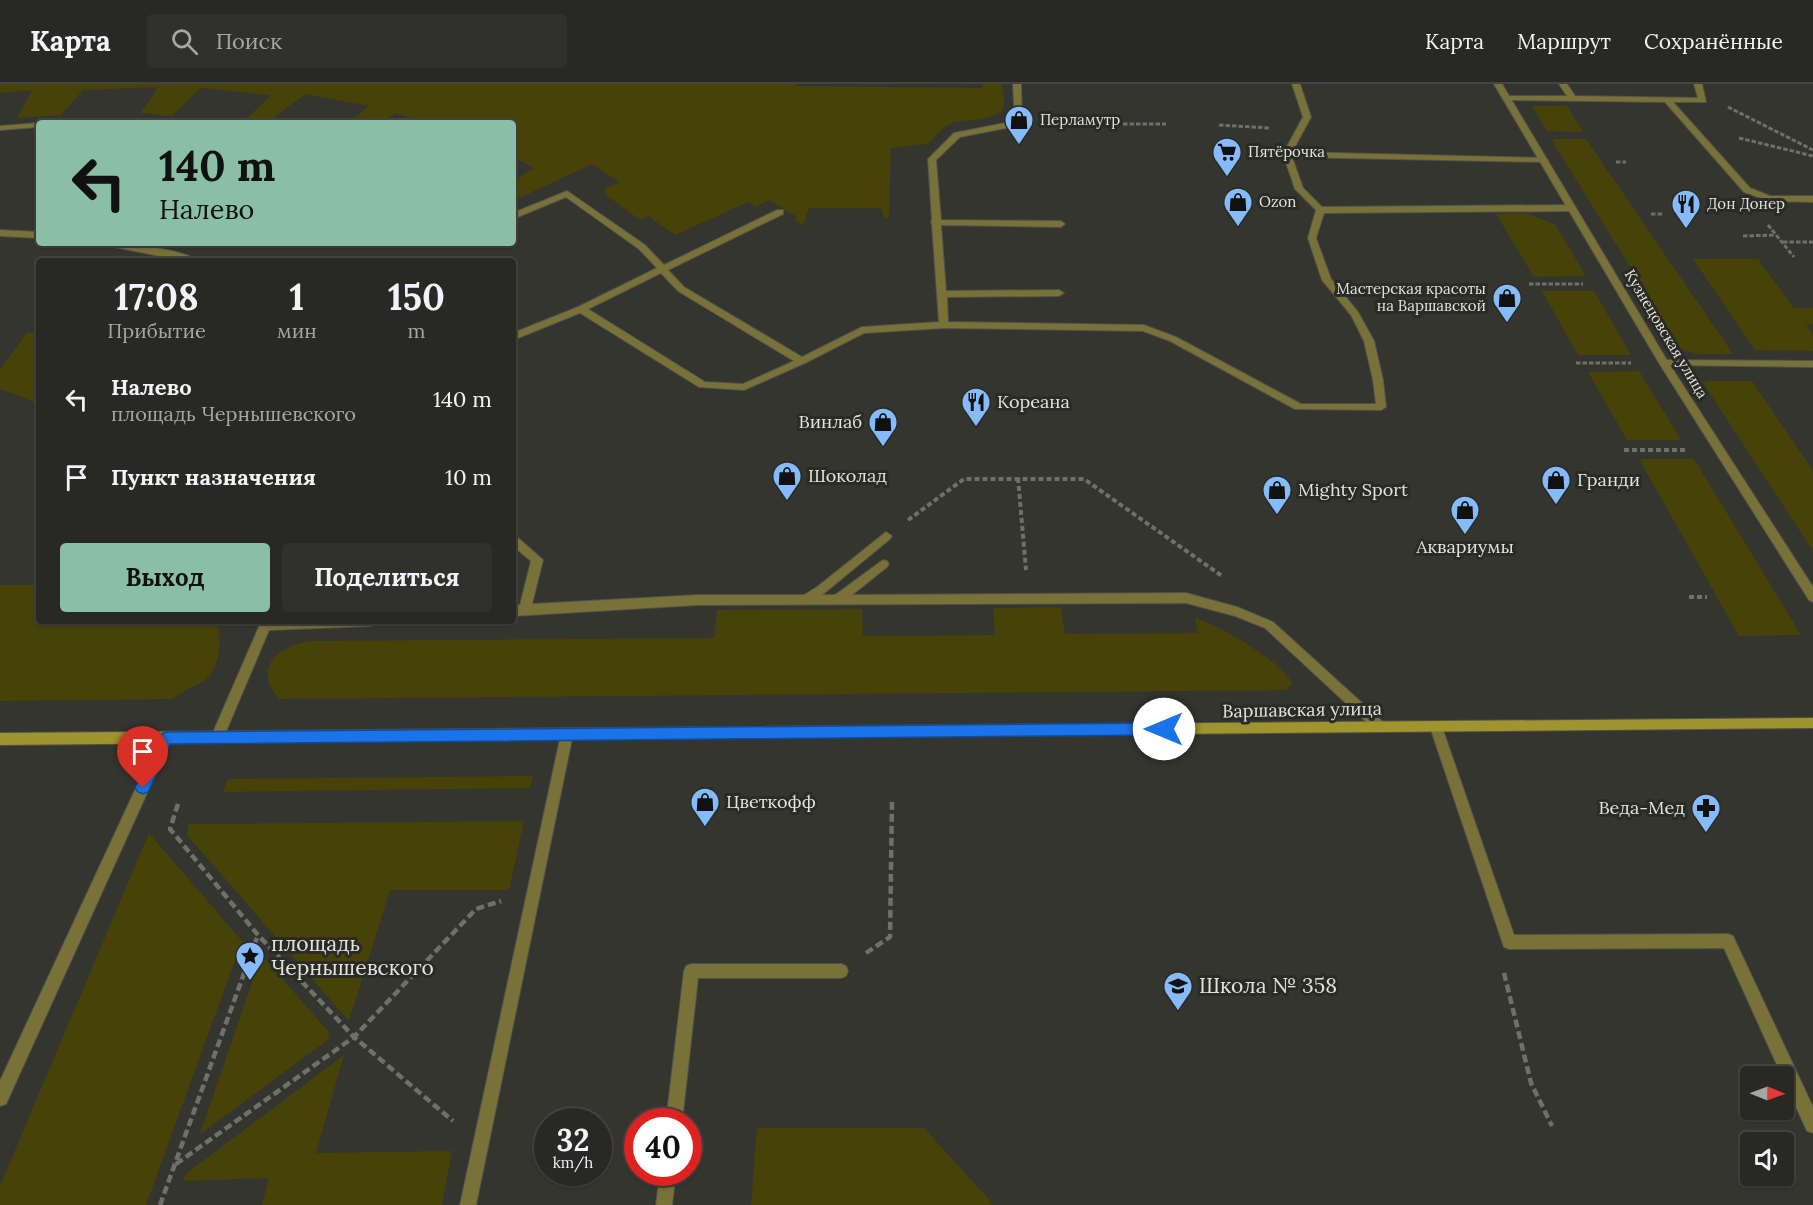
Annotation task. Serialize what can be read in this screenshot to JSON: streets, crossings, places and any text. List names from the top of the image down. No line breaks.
{"streets":{"street":["Кузнецовская улица","Варшавская улица"]},"places":{"shop":["Перламутр","Ozon","Мастерская красоты на Варшавской","Винлаб","Шоколад","Гранди","Mighty Sport","Аквариумы","Цветкофф"],"supermarket":["Пятёрочка"],"restaurant":["Дон Донер","Кореана"],"pharmacy":["Веда-Мед"],"place":["площадь Чернышевского"],"school or university":["Школа № 358"]},"north":"right","page":{"header":"Карта","search":"Поиск","nav":["Карта","Маршрут","Сохранённые"],"turn":["140 m","Налево"],"eta":["17:08","Прибытие","1","мин","150","m"],"list":[{"name":"Налево","note":"площадь Чернышевского","value":"140 m"},{"name":"Пункт назначения","value":"10 m"}],"buttons":["Выход","Поделиться"],"speed":"32 km/h","limit":"40"}}
